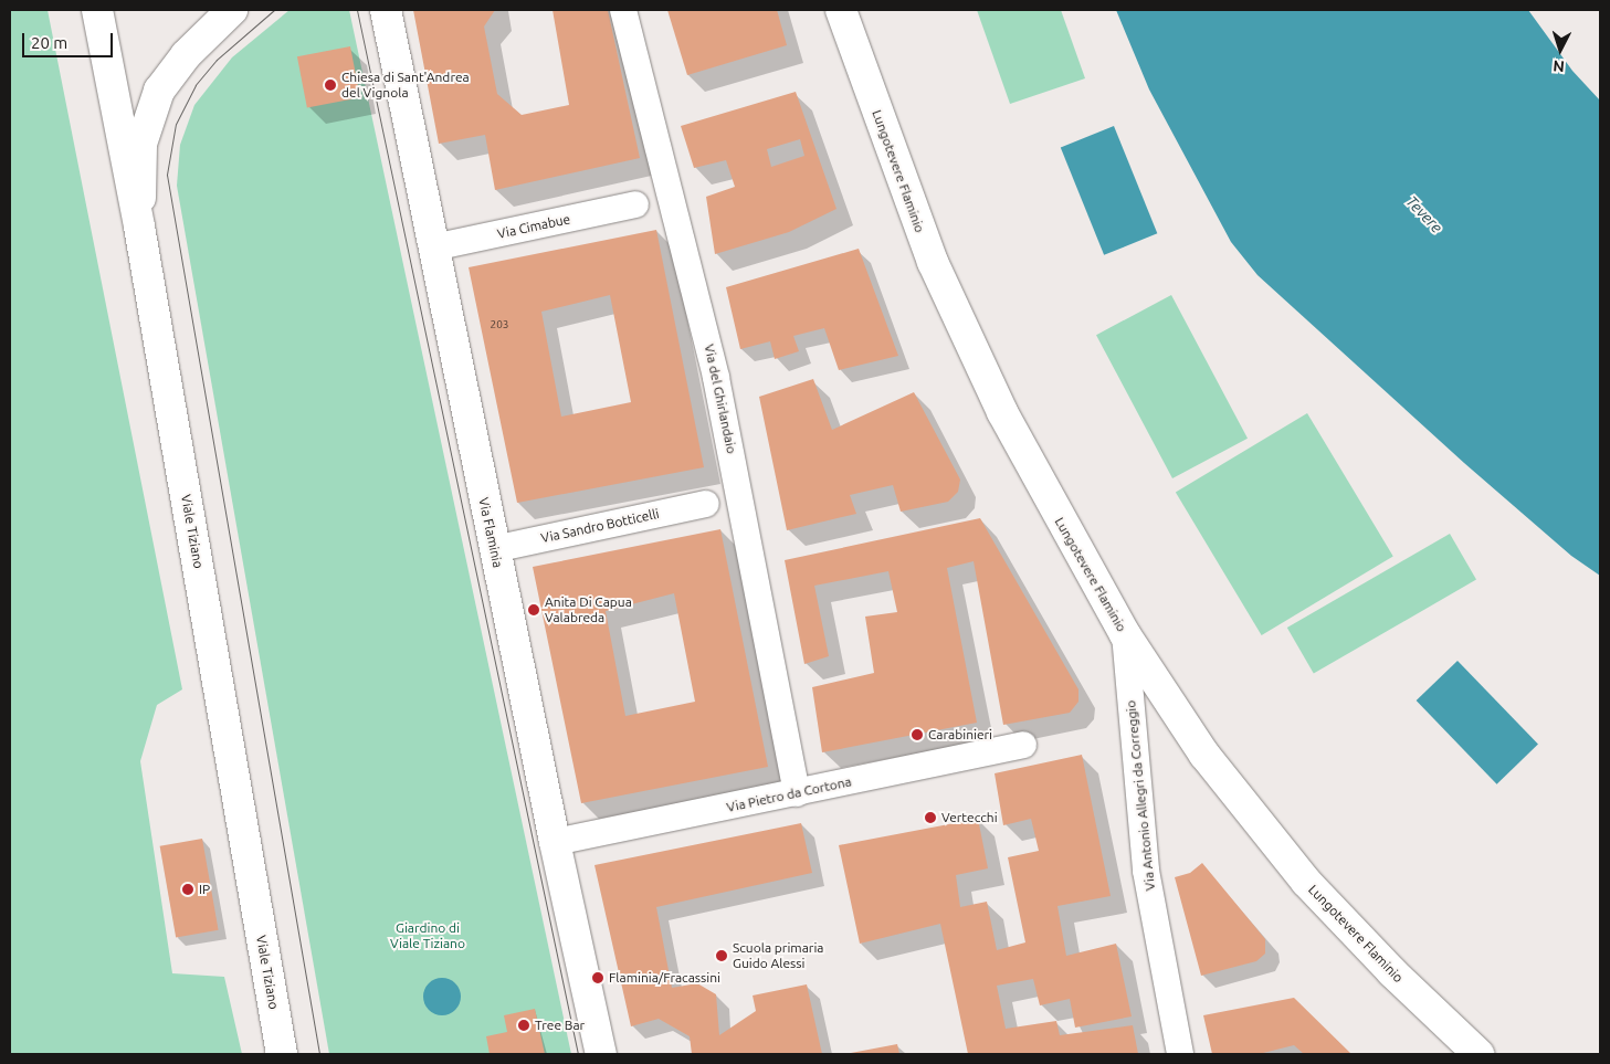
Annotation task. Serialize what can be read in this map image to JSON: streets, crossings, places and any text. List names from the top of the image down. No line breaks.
{"streets":{"main road":["Lungotevere Flaminio","Viale Tiziano","Via Flaminia"],"street":["Via Cimabue","Via del Ghirlandaio","Via Sandro Botticelli","Via Pietro da Cortona","Via Antonio Allegri da Correggio"]},"crossings":[["Lungotevere Flaminio","Via Antonio Allegri da Correggio"],["Via Cimabue","Via Flaminia"],["Via del Ghirlandaio","Via Pietro da Cortona"],["Via Sandro Botticelli","Via Flaminia"],["Via Flaminia","Via Pietro da Cortona"]],"water":["Tevere"],"parks":["Giardino di Viale Tiziano"],"places":["Chiesa di Sant'Andrea del Vignola","Anita Di Capua Valabreda","Carabinieri","Vertecchi","IP","Scuola primaria Guido Alessi","Flaminia/Fracassini","Tree Bar"],"house_numbers":["203"],"scale_bar":"20 m","north":"bottom"}
